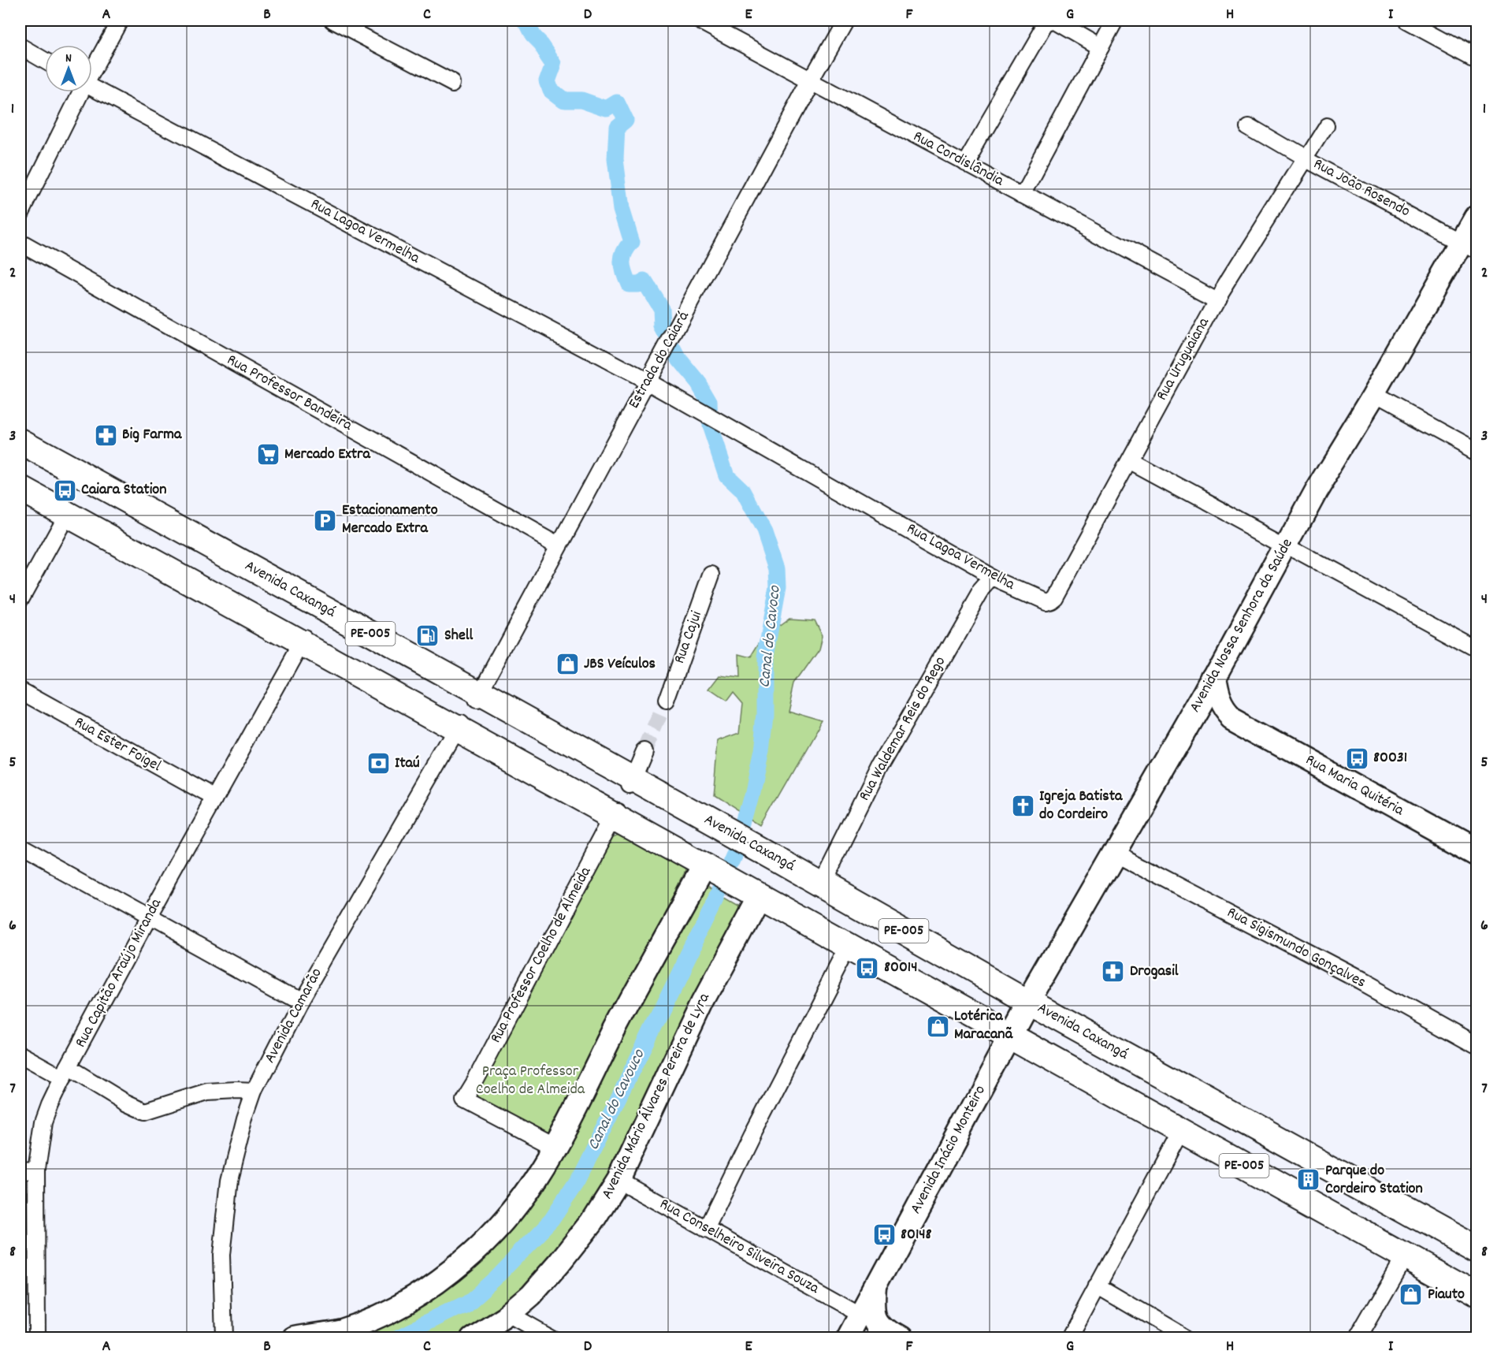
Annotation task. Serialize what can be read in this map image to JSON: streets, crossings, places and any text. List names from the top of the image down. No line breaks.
{"streets":{"main road":["Avenida Caxangá","PE-005"],"street":["Rua Cordislândia","Rua João Rosendo","Rua Lagoa Vermelha","Rua Uruguaiana","Estrada do Caiará","Rua Professor Bandeira","Avenida Nossa Senhora da Saúde","Rua Cajui","Rua Waldemar Reis do Rego","Rua Ester Foigel","Rua Maria Quitéria","Rua Sigismundo Gonçalves","Rua Professor Coelho de Almeida","Rua Capitão Araújo Miranda","Avenida Camarão","Avenida Mário Álvares Pereira de Lyra","Avenida Inácio Monteiro","Rua Conselheiro Silveira Souza"]},"crossings":[["Rua Cordislândia","Rua Uruguaiana"],["Rua Cordislândia","Estrada do Caiará"],["Rua João Rosendo","Rua Uruguaiana"],["Rua João Rosendo","Avenida Nossa Senhora da Saúde"],["Rua Lagoa Vermelha","Rua Uruguaiana"],["Rua Lagoa Vermelha","Estrada do Caiará"],["Rua Lagoa Vermelha","Rua Waldemar Reis do Rego"],["Estrada do Caiará","Rua Professor Bandeira"],["Estrada do Caiará","Avenida Caxangá"],["Avenida Caxangá","Avenida Nossa Senhora da Saúde"],["Avenida Caxangá","Rua Waldemar Reis do Rego"],["Avenida Nossa Senhora da Saúde","PE-005"],["Avenida Nossa Senhora da Saúde","Rua Maria Quitéria"],["Avenida Nossa Senhora da Saúde","Rua Sigismundo Gonçalves"],["Avenida Nossa Senhora da Saúde","Avenida Inácio Monteiro"],["PE-005","Rua Professor Coelho de Almeida"],["PE-005","Rua Capitão Araújo Miranda"],["PE-005","Avenida Camarão"],["PE-005","Avenida Mário Álvares Pereira de Lyra"],["PE-005","Avenida Inácio Monteiro"],["Rua Ester Foigel","Rua Capitão Araújo Miranda"],["Avenida Mário Álvares Pereira de Lyra","Rua Conselheiro Silveira Souza"],["Avenida Inácio Monteiro","Rua Conselheiro Silveira Souza"]],"water":["Canal do Cavoco","Canal do Cavouco"],"parks":["Praça Professor Coelho de Almeida"],"places":{"pharmacy":["Big Farma","Drogasil"],"supermarket":["Mercado Extra"],"bus stop":["Caiara Station","80031","80014","80148"],"parking":["Estacionamento Mercado Extra"],"fuel station":["Shell"],"shop":["JBS Veículos","Lotérica Maracanã","Piauto"],"bank":["Itaú"],"church":["Igreja Batista do Cordeiro"],"building":["Parque do Cordeiro Station"]},"north":"top","grid":{"columns":["A","B","C","D","E","F","G","H","I"],"rows":["1","2","3","4","5","6","7","8"]}}
